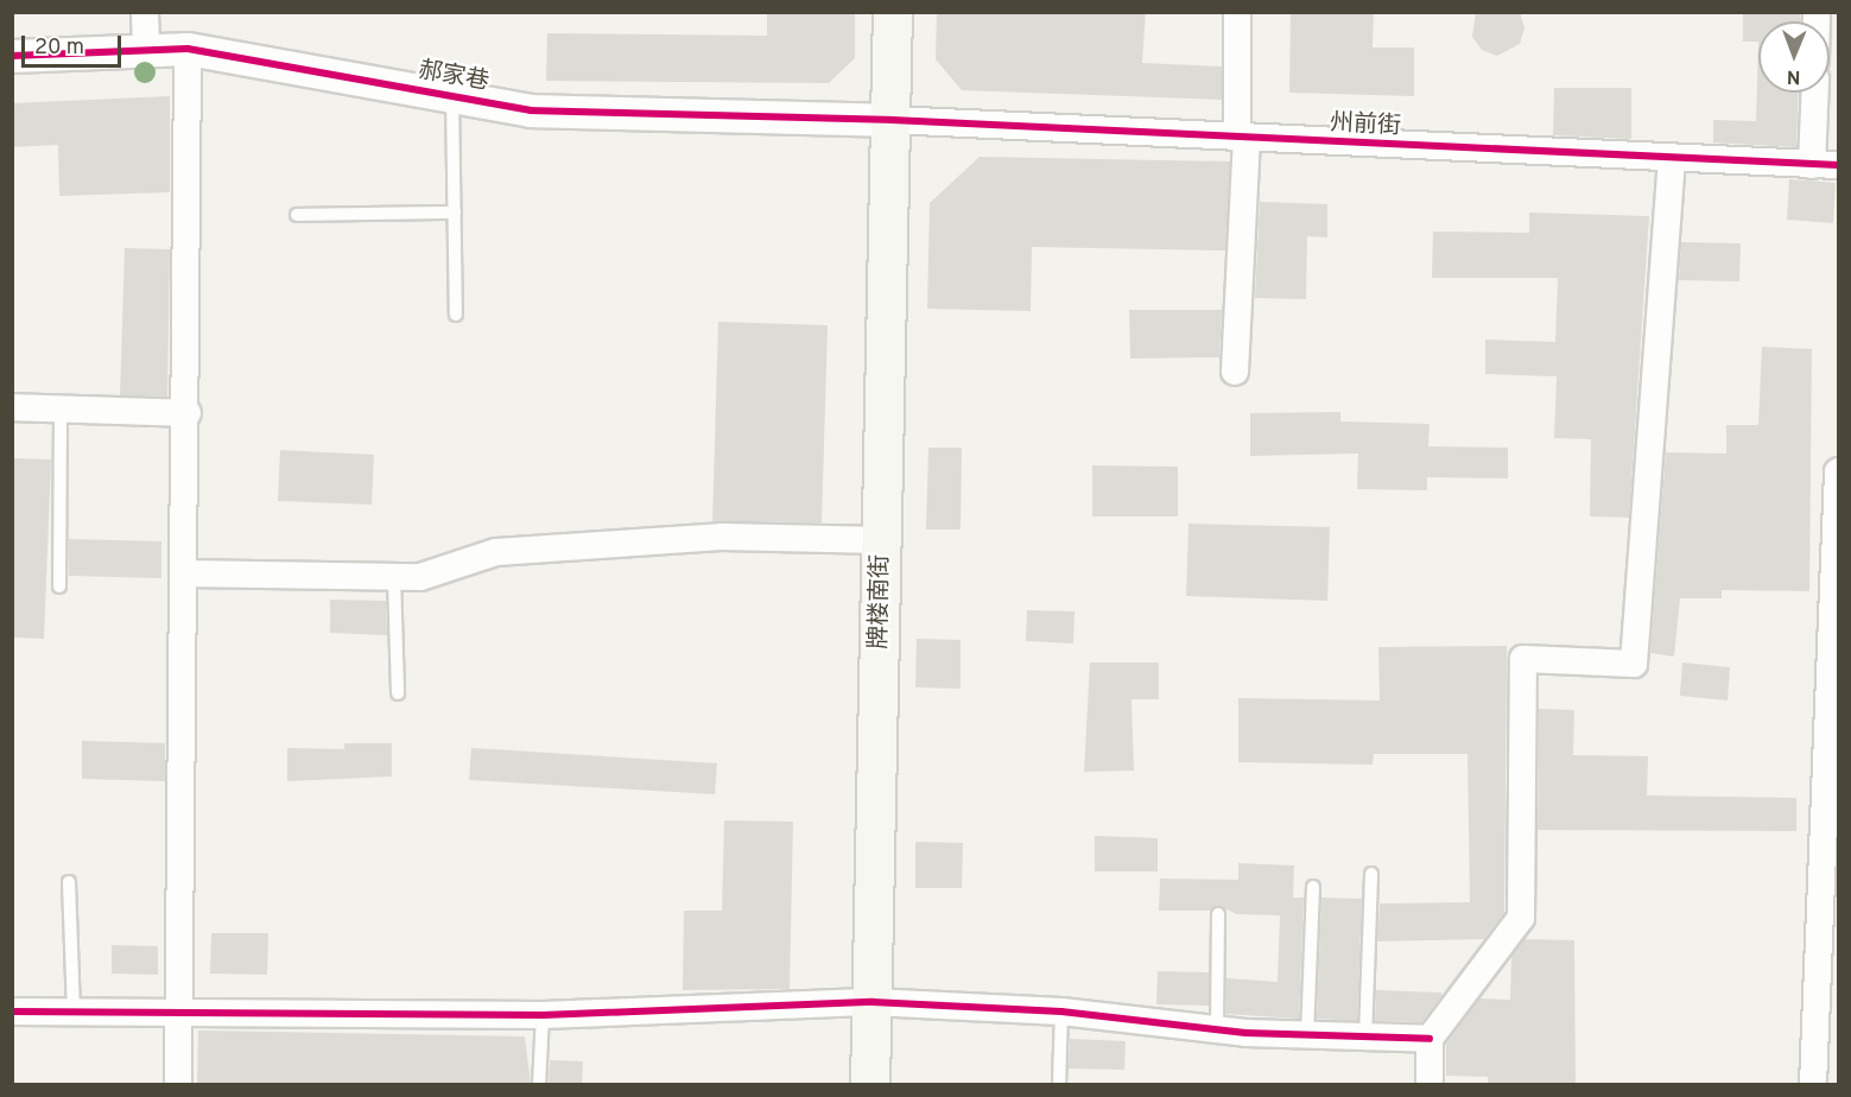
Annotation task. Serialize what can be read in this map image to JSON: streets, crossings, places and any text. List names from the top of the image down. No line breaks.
{"streets":{"main road":["牌楼南街"],"street":["郝家巷","州前街"]},"crossings":[["郝家巷","州前街"],["郝家巷","牌楼南街"],["州前街","牌楼南街"]],"scale_bar":"20 m","north":"bottom"}
